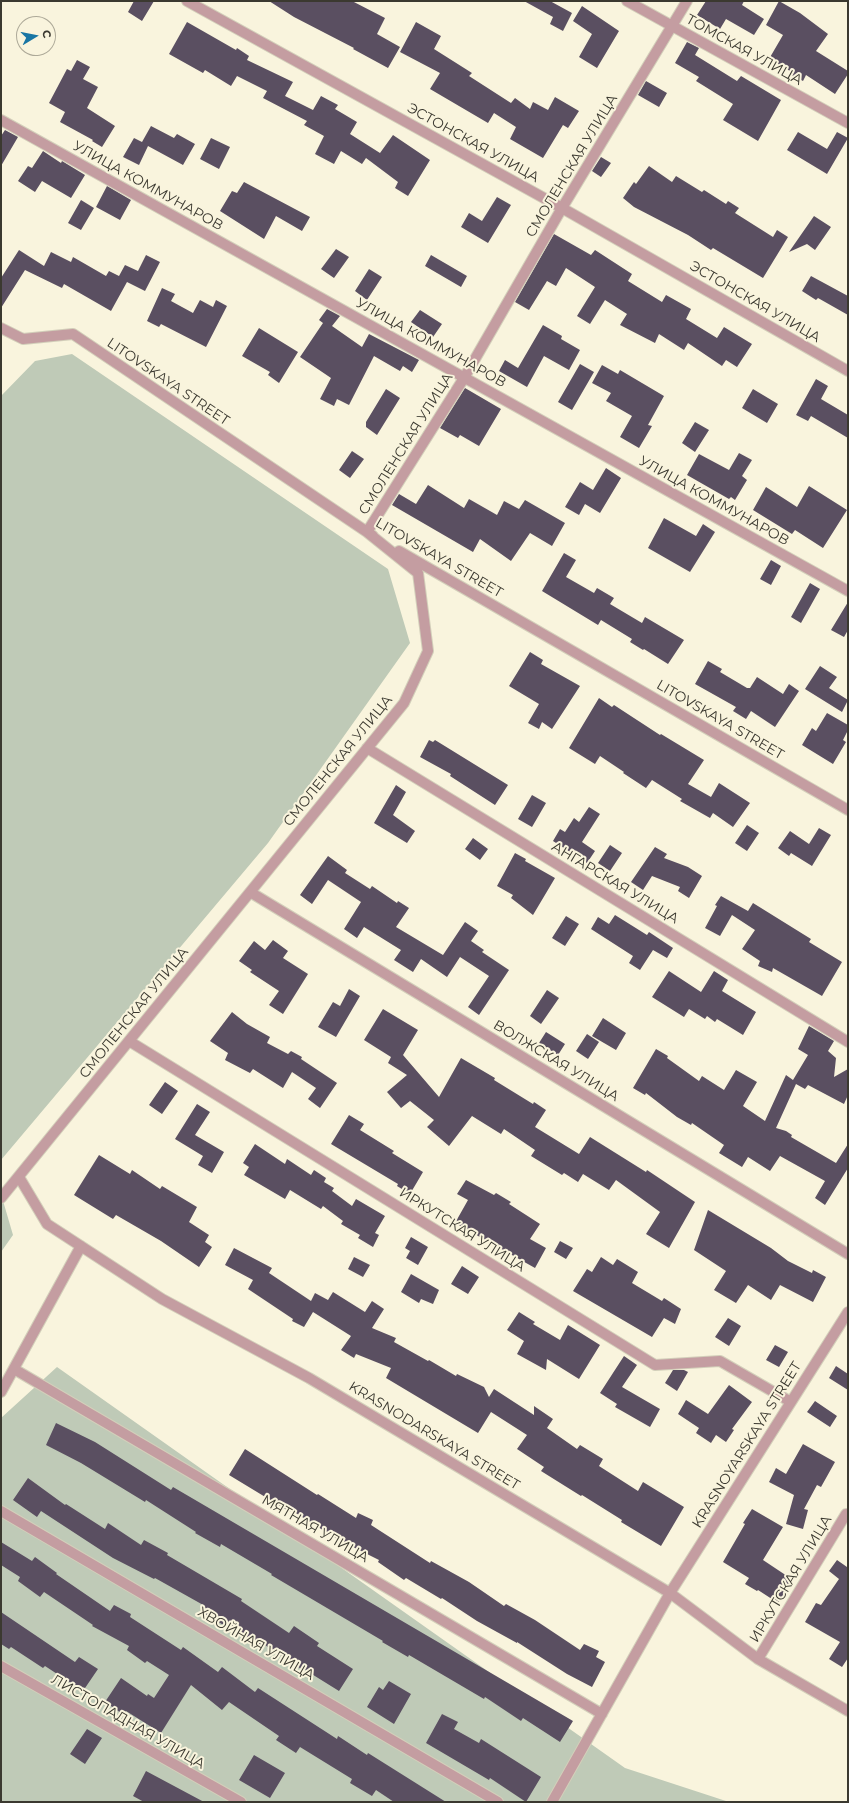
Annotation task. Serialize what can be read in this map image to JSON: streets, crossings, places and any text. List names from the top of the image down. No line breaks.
{"streets":{"street":["ТОМСКАЯ УЛИЦА","ЭСТОНСКАЯ УЛИЦА","СМОЛЕНСКАЯ УЛИЦА","УЛИЦА КОММУНАРОВ","LITOVSKAYA STREET","АНГАРСКАЯ УЛИЦА","ВОЛЖСКАЯ УЛИЦА","ИРКУТСКАЯ УЛИЦА","KRASNODARSKAYA STREET","KRASNOYARSKAYA STREET","МЯТНАЯ УЛИЦА","ХВОЙНАЯ УЛИЦА","ЛИСТОПАДНАЯ УЛИЦА"]},"crossings":[["ТОМСКАЯ УЛИЦА","СМОЛЕНСКАЯ УЛИЦА"],["ЭСТОНСКАЯ УЛИЦА","СМОЛЕНСКАЯ УЛИЦА"],["СМОЛЕНСКАЯ УЛИЦА","УЛИЦА КОММУНАРОВ"],["СМОЛЕНСКАЯ УЛИЦА","LITOVSKAYA STREET"],["СМОЛЕНСКАЯ УЛИЦА","АНГАРСКАЯ УЛИЦА"],["СМОЛЕНСКАЯ УЛИЦА","ВОЛЖСКАЯ УЛИЦА"],["СМОЛЕНСКАЯ УЛИЦА","ИРКУТСКАЯ УЛИЦА"],["СМОЛЕНСКАЯ УЛИЦА","KRASNODARSKAYA STREET"],["ИРКУТСКАЯ УЛИЦА","KRASNODARSKAYA STREET"],["ИРКУТСКАЯ УЛИЦА","KRASNOYARSKAYA STREET"],["KRASNODARSKAYA STREET","KRASNOYARSKAYA STREET"],["KRASNOYARSKAYA STREET","МЯТНАЯ УЛИЦА"]],"north":"right"}
